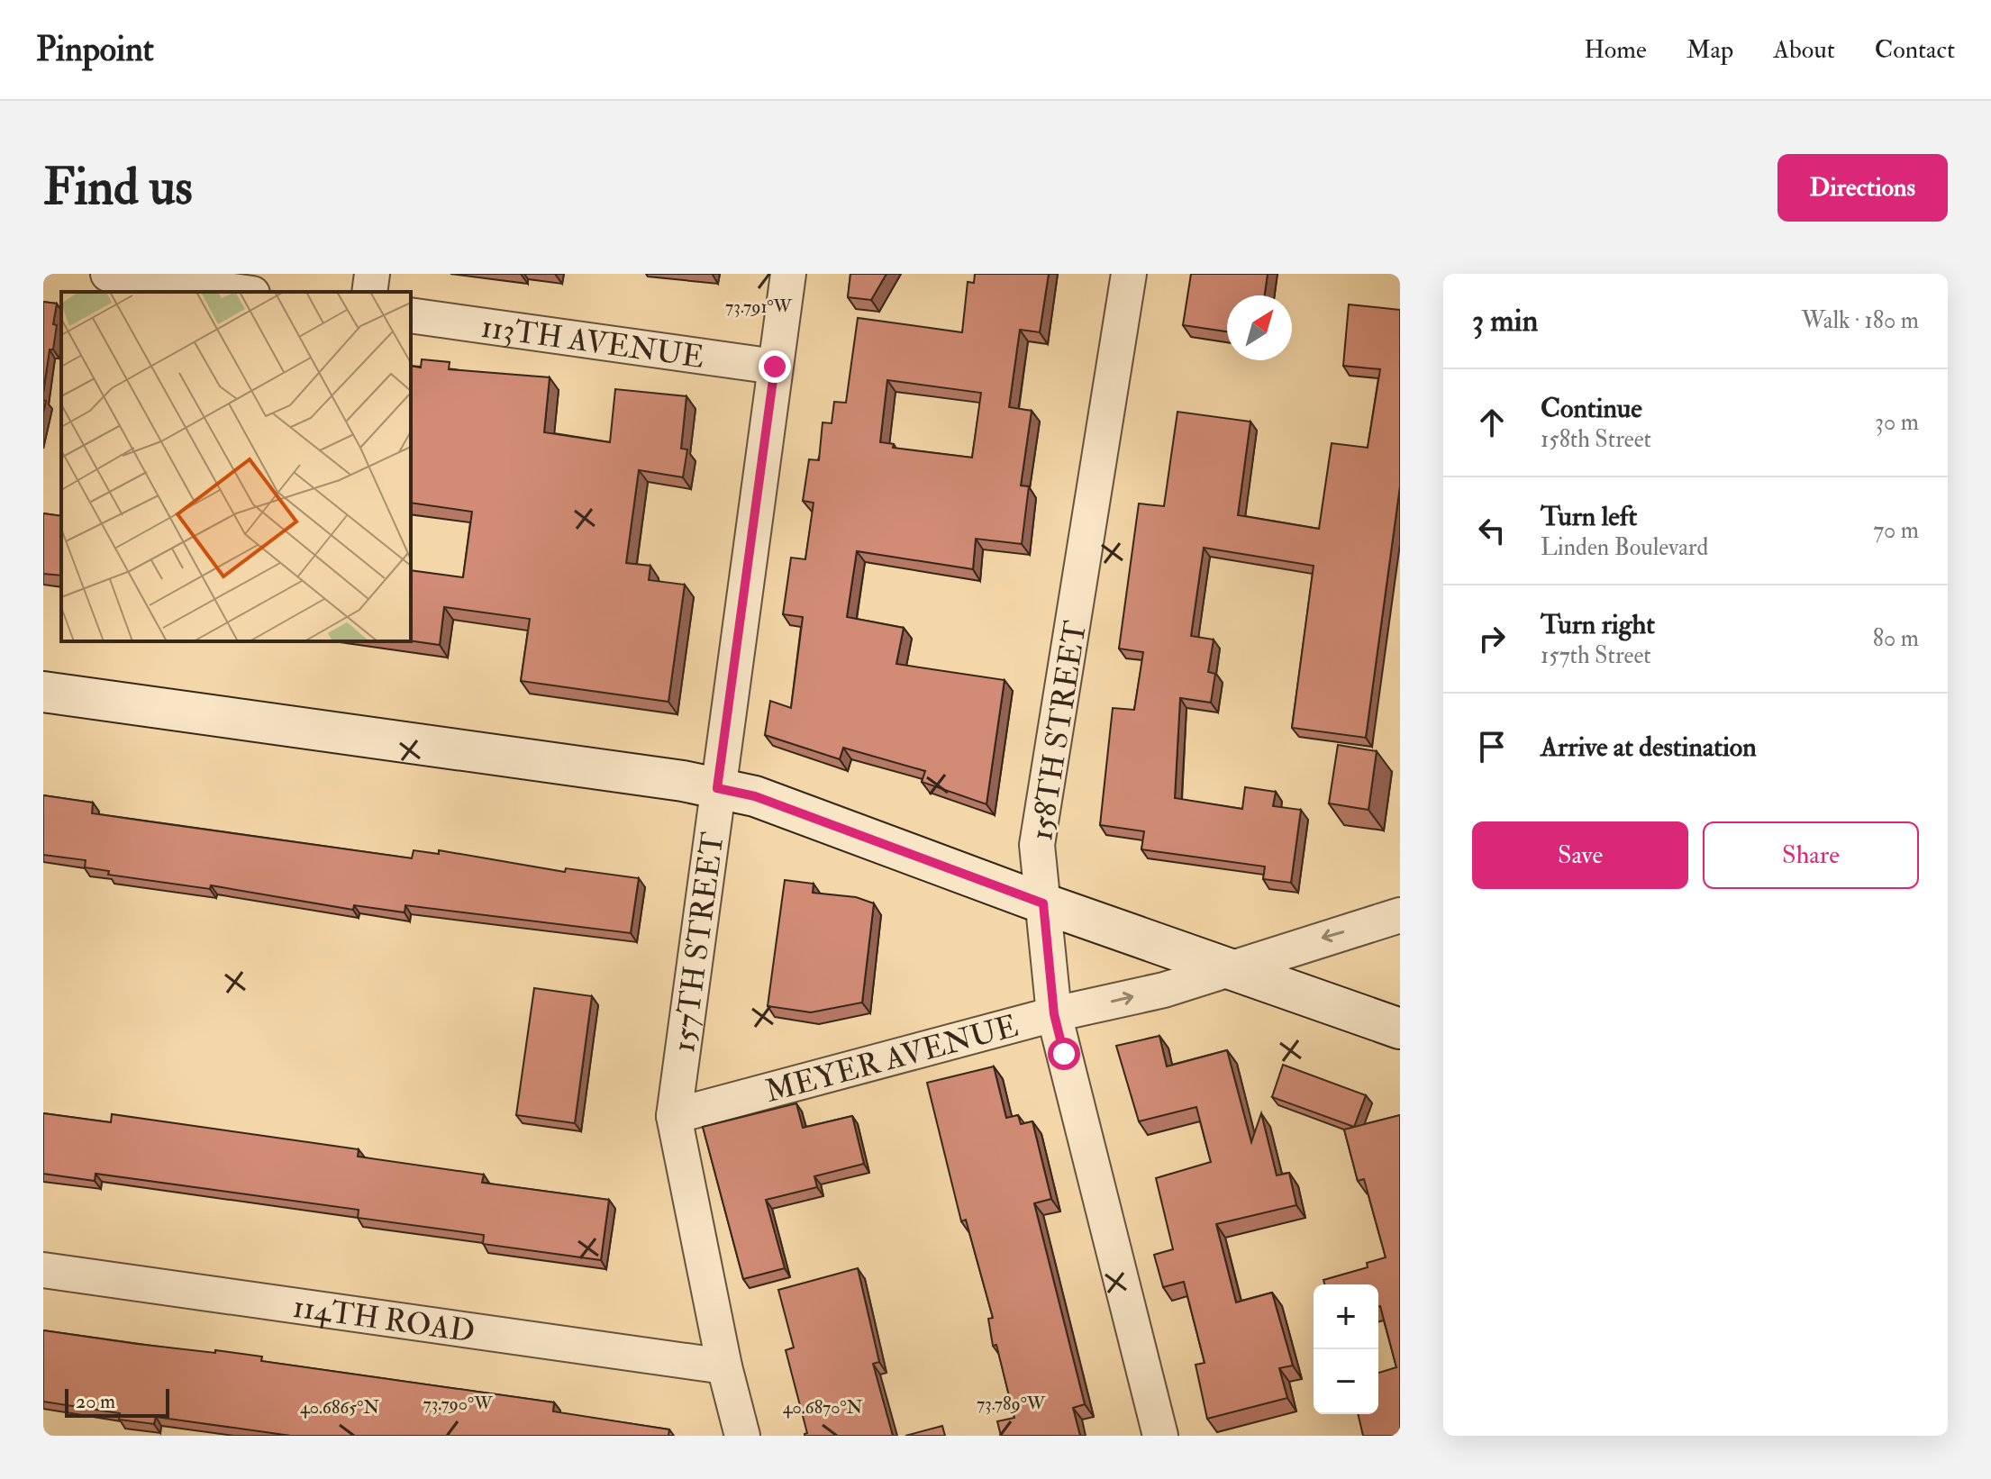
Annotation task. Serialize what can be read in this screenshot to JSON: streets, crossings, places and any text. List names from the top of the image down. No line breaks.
{"streets":{"street":["113TH AVENUE","158TH STREET","157TH STREET","MEYER AVENUE","114TH ROAD"]},"crossings":[["113TH AVENUE","157TH STREET"],["158TH STREET","MEYER AVENUE"],["157TH STREET","MEYER AVENUE"],["157TH STREET","114TH ROAD"]],"scale_bar":"20 m","north":"top right","page":{"header":"Pinpoint","nav":["Home","Map","About","Contact"],"buttons":["Directions",["Save","Share"]],"title":"Find us","heading":["3 min","Walk · 180 m"],"list":[["Continue","158th Street","30 m"],["Turn left","Linden Boulevard","70 m"],["Turn right","157th Street","80 m"],"Arrive at destination"],"map_buttons":["+","−"],"scale":"20 m"},"coordinates":["73.791°W","73.790°W","73.789°W","40.6865°N","40.6870°N"]}
